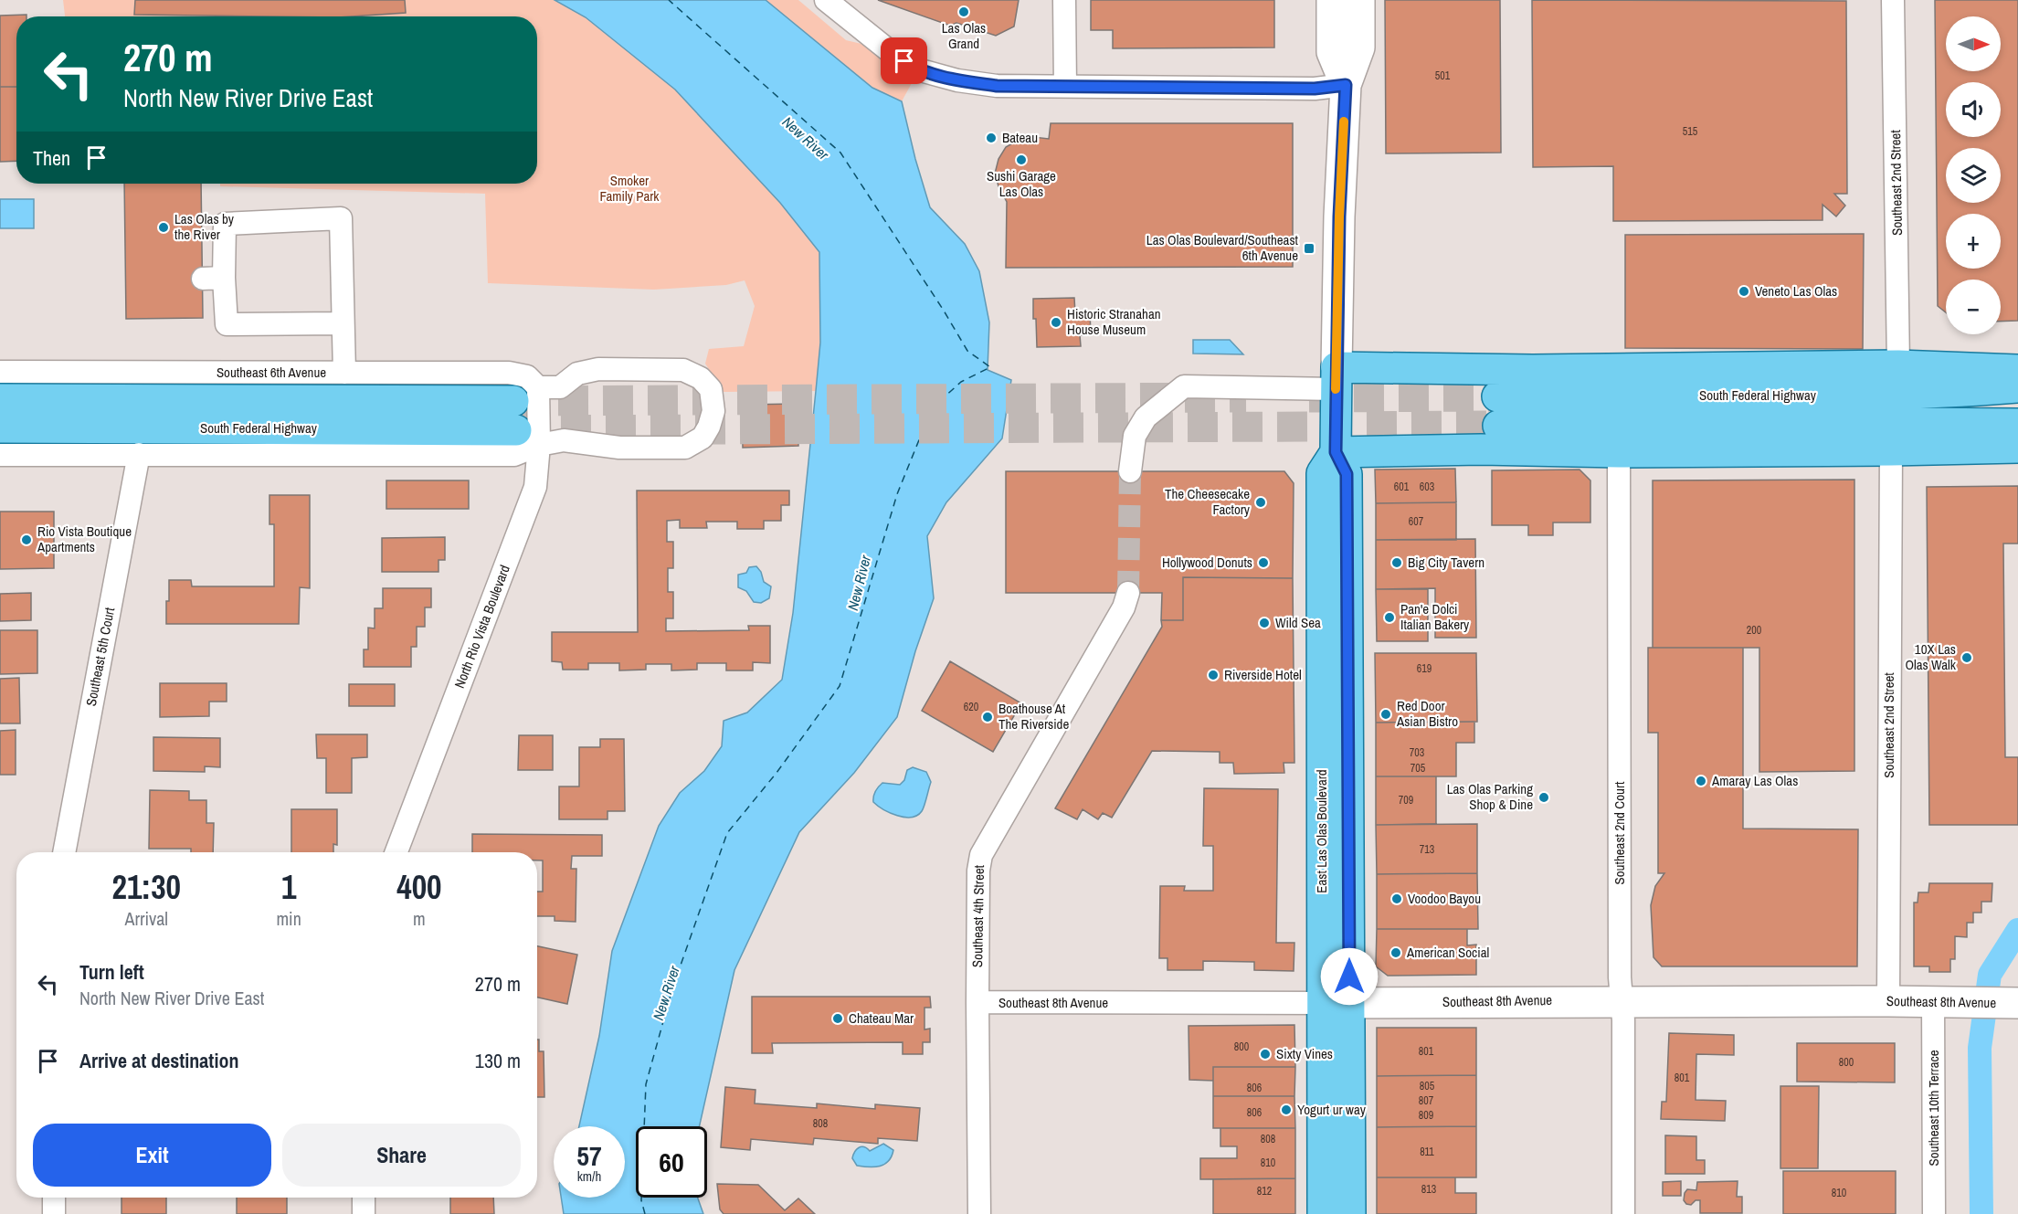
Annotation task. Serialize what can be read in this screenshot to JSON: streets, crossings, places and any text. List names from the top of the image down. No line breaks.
{"streets":{"main road":["South Federal Highway","East Las Olas Boulevard","Southeast 8th Avenue"],"street":["Southeast 2nd Street","Southeast 6th Avenue","North Rio Vista Boulevard","Southeast 5th Court","Southeast 2nd Court","Southeast 4th Street","Southeast 10th Terrace"]},"crossings":[["Southeast 2nd Street","Southeast 8th Avenue"],["Southeast 6th Avenue","South Federal Highway"],["Southeast 6th Avenue","North Rio Vista Boulevard"],["South Federal Highway","North Rio Vista Boulevard"],["East Las Olas Boulevard","Southeast 8th Avenue"],["Southeast 2nd Court","Southeast 8th Avenue"],["Southeast 4th Street","Southeast 8th Avenue"],["Southeast 8th Avenue","Southeast 10th Terrace"]],"water":["New River"],"parks":["Smoker Family Park"],"places":{"other":["Las Olas Grand","Bateau","Sushi Garage Las Olas","Las Olas by the River","Veneto Las Olas","Historic Stranahan House Museum","The Cheesecake Factory","Rio Vista Boutique Apartments","Hollywood Donuts","Big City Tavern","Pan'e Dolci Italian Bakery","Wild Sea","10X Las Olas Walk","Riverside Hotel","Red Door Asian Bistro","Boathouse At The Riverside","Amaray Las Olas","Las Olas Parking Shop & Dine","Voodoo Bayou","American Social","Chateau Mar","Sixty Vines","Yogurt ur way"],"transit":["Las Olas Boulevard/Southeast 6th Avenue"]},"house_numbers":["501","515","601","603","607","200","619","620","703","705","709","713","800","801","800","801","805","806","807","806","809","808","808","811","810","813","812","810"],"north":"right","page":{"map_buttons":["+","−"],"turn":["270 m","North New River Drive East"],"then":"Then","eta":["21:30","Arrival","1","min","400","m"],"list":[{"name":"Turn left","note":"North New River Drive East","value":"270 m"},{"name":"Arrive at destination","value":"130 m"}],"buttons":["Exit","Share"],"speed":"57 km/h","limit":"60"}}
